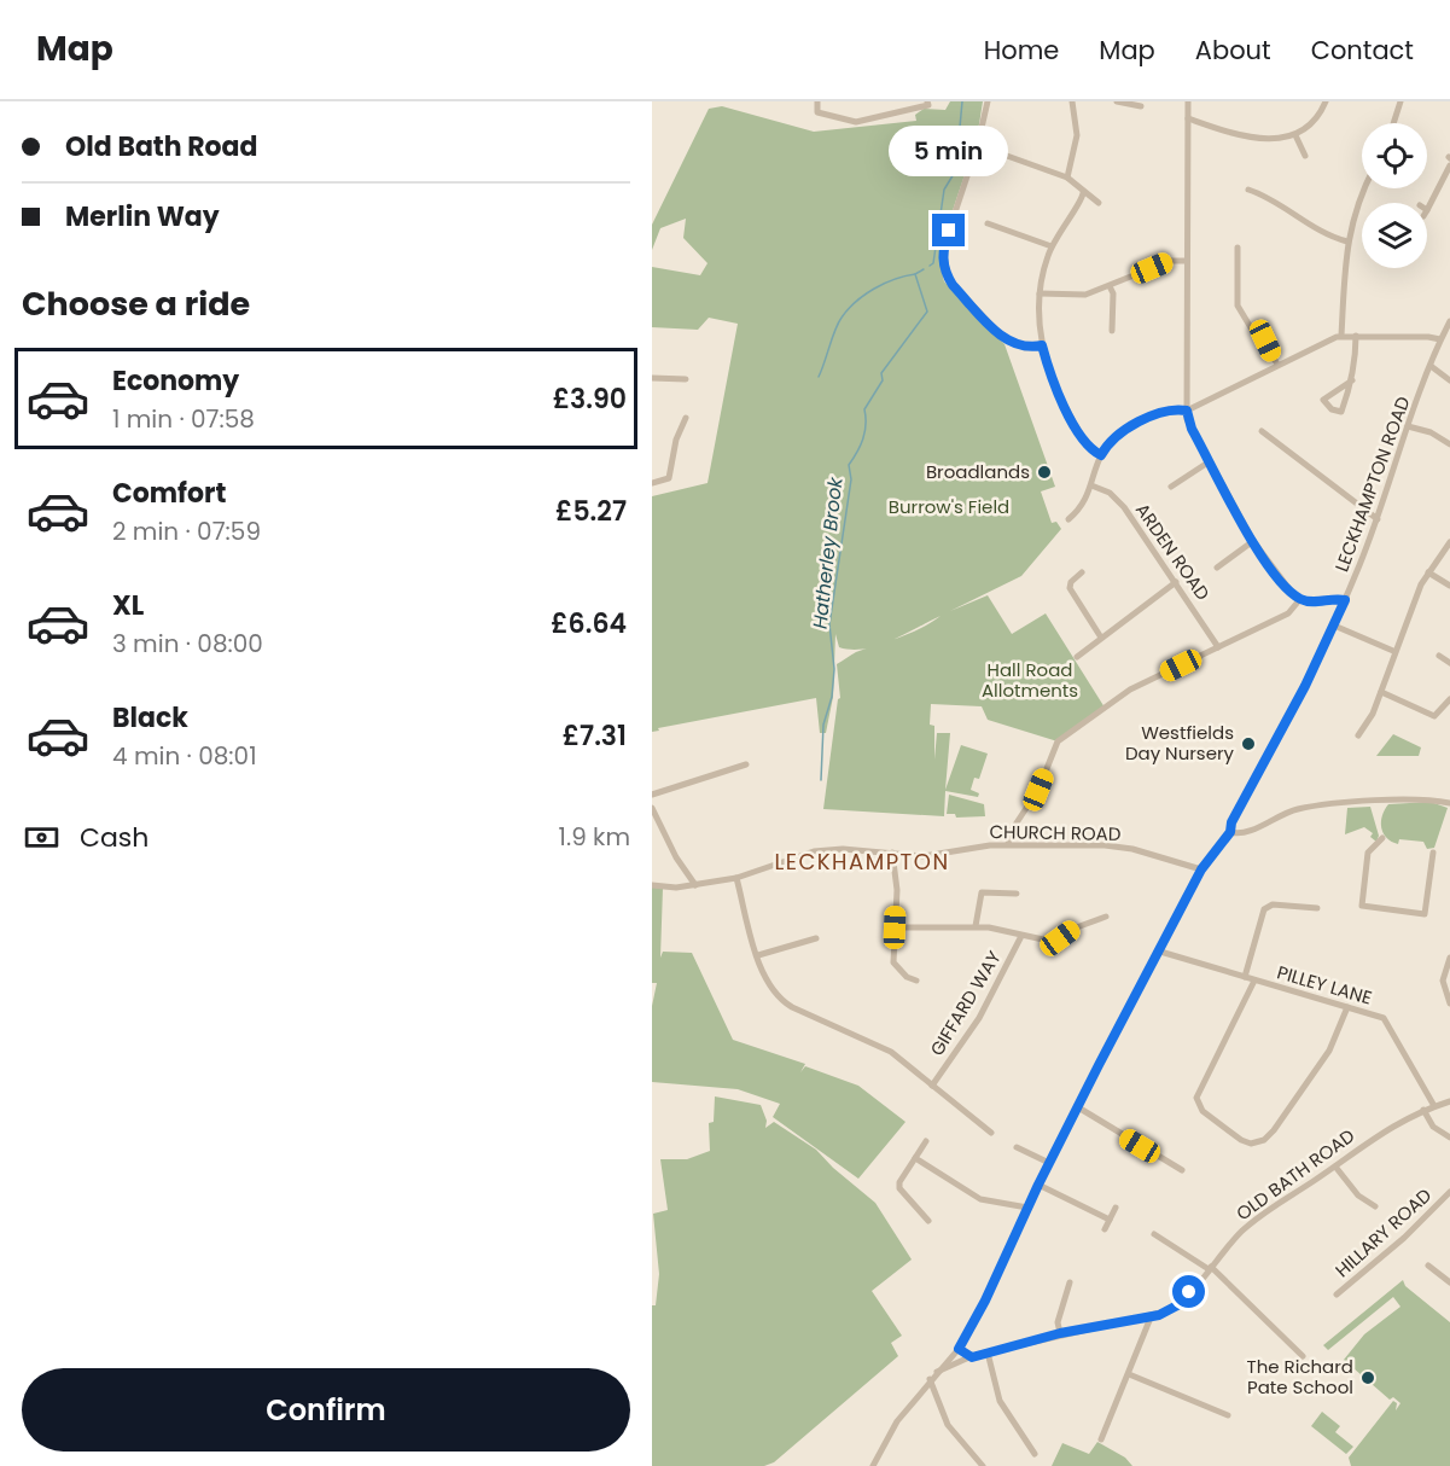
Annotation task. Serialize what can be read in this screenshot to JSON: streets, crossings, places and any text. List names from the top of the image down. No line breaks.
{"streets":{"street":["LECKHAMPTON ROAD","ARDEN ROAD","CHURCH ROAD","PILLEY LANE","GIFFARD WAY","OLD BATH ROAD","HILLARY ROAD"]},"crossings":[["LECKHAMPTON ROAD","CHURCH ROAD"],["LECKHAMPTON ROAD","PILLEY LANE"],["LECKHAMPTON ROAD","OLD BATH ROAD"],["PILLEY LANE","OLD BATH ROAD"]],"districts":["LECKHAMPTON"],"water":["Hatherley Brook"],"parks":["Burrow's Field","Hall Road Allotments"],"places":["Broadlands","Westfields Day Nursery","The Richard Pate School"],"page":{"header":"Map","nav":["Home","Map","About","Contact"],"banner":["Old Bath Road","Merlin Way"],"bubble":"5 min","heading":"Choose a ride","list":[{"name":"Economy","note":"1 min · 07:58","value":"£3.90"},{"name":"Comfort","note":"2 min · 07:59","value":"£5.27"},{"name":"XL","note":"3 min · 08:00","value":"£6.64"},{"name":"Black","note":"4 min · 08:01","value":"£7.31"}],"pay":["Cash","1.9 km"],"buttons":"Confirm"}}
